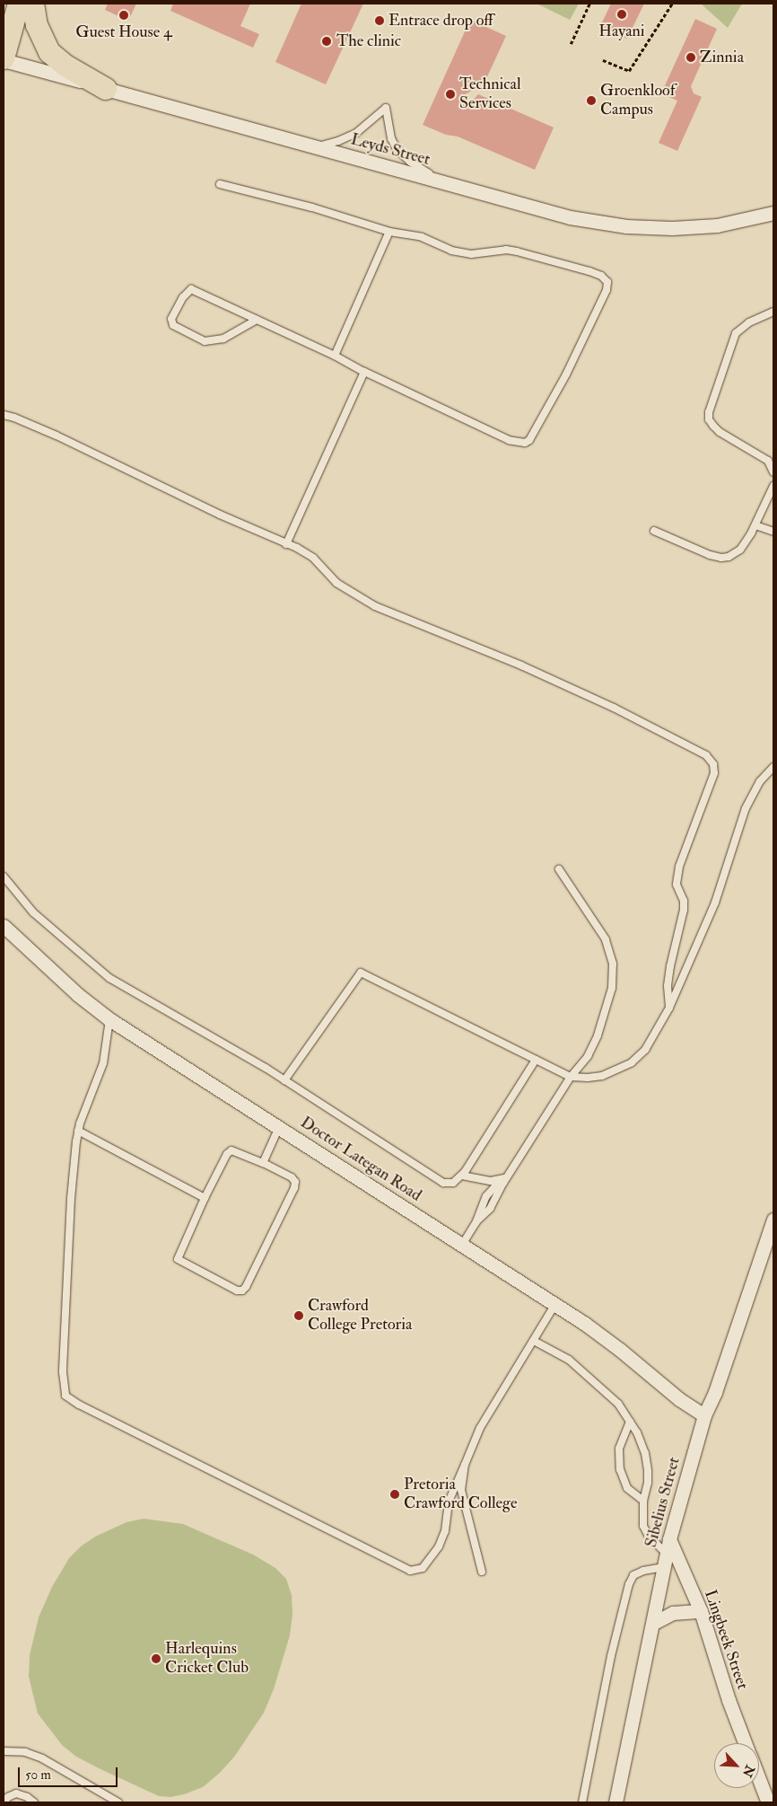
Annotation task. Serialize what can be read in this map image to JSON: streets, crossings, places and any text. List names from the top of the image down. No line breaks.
{"streets":{"street":["Leyds Street","Doctor Lategan Road","Sibelius Street","Lingbeek Street"]},"crossings":[["Doctor Lategan Road","Sibelius Street"],["Sibelius Street","Lingbeek Street"]],"places":["Hayani","Guest House 4","Entrace drop off","The clinic","Zinnia","Technical Services","Groenkloof Campus","Crawford College Pretoria","Pretoria Crawford College","Harlequins Cricket Club"],"scale_bar":"50 m","north":"bottom right"}
